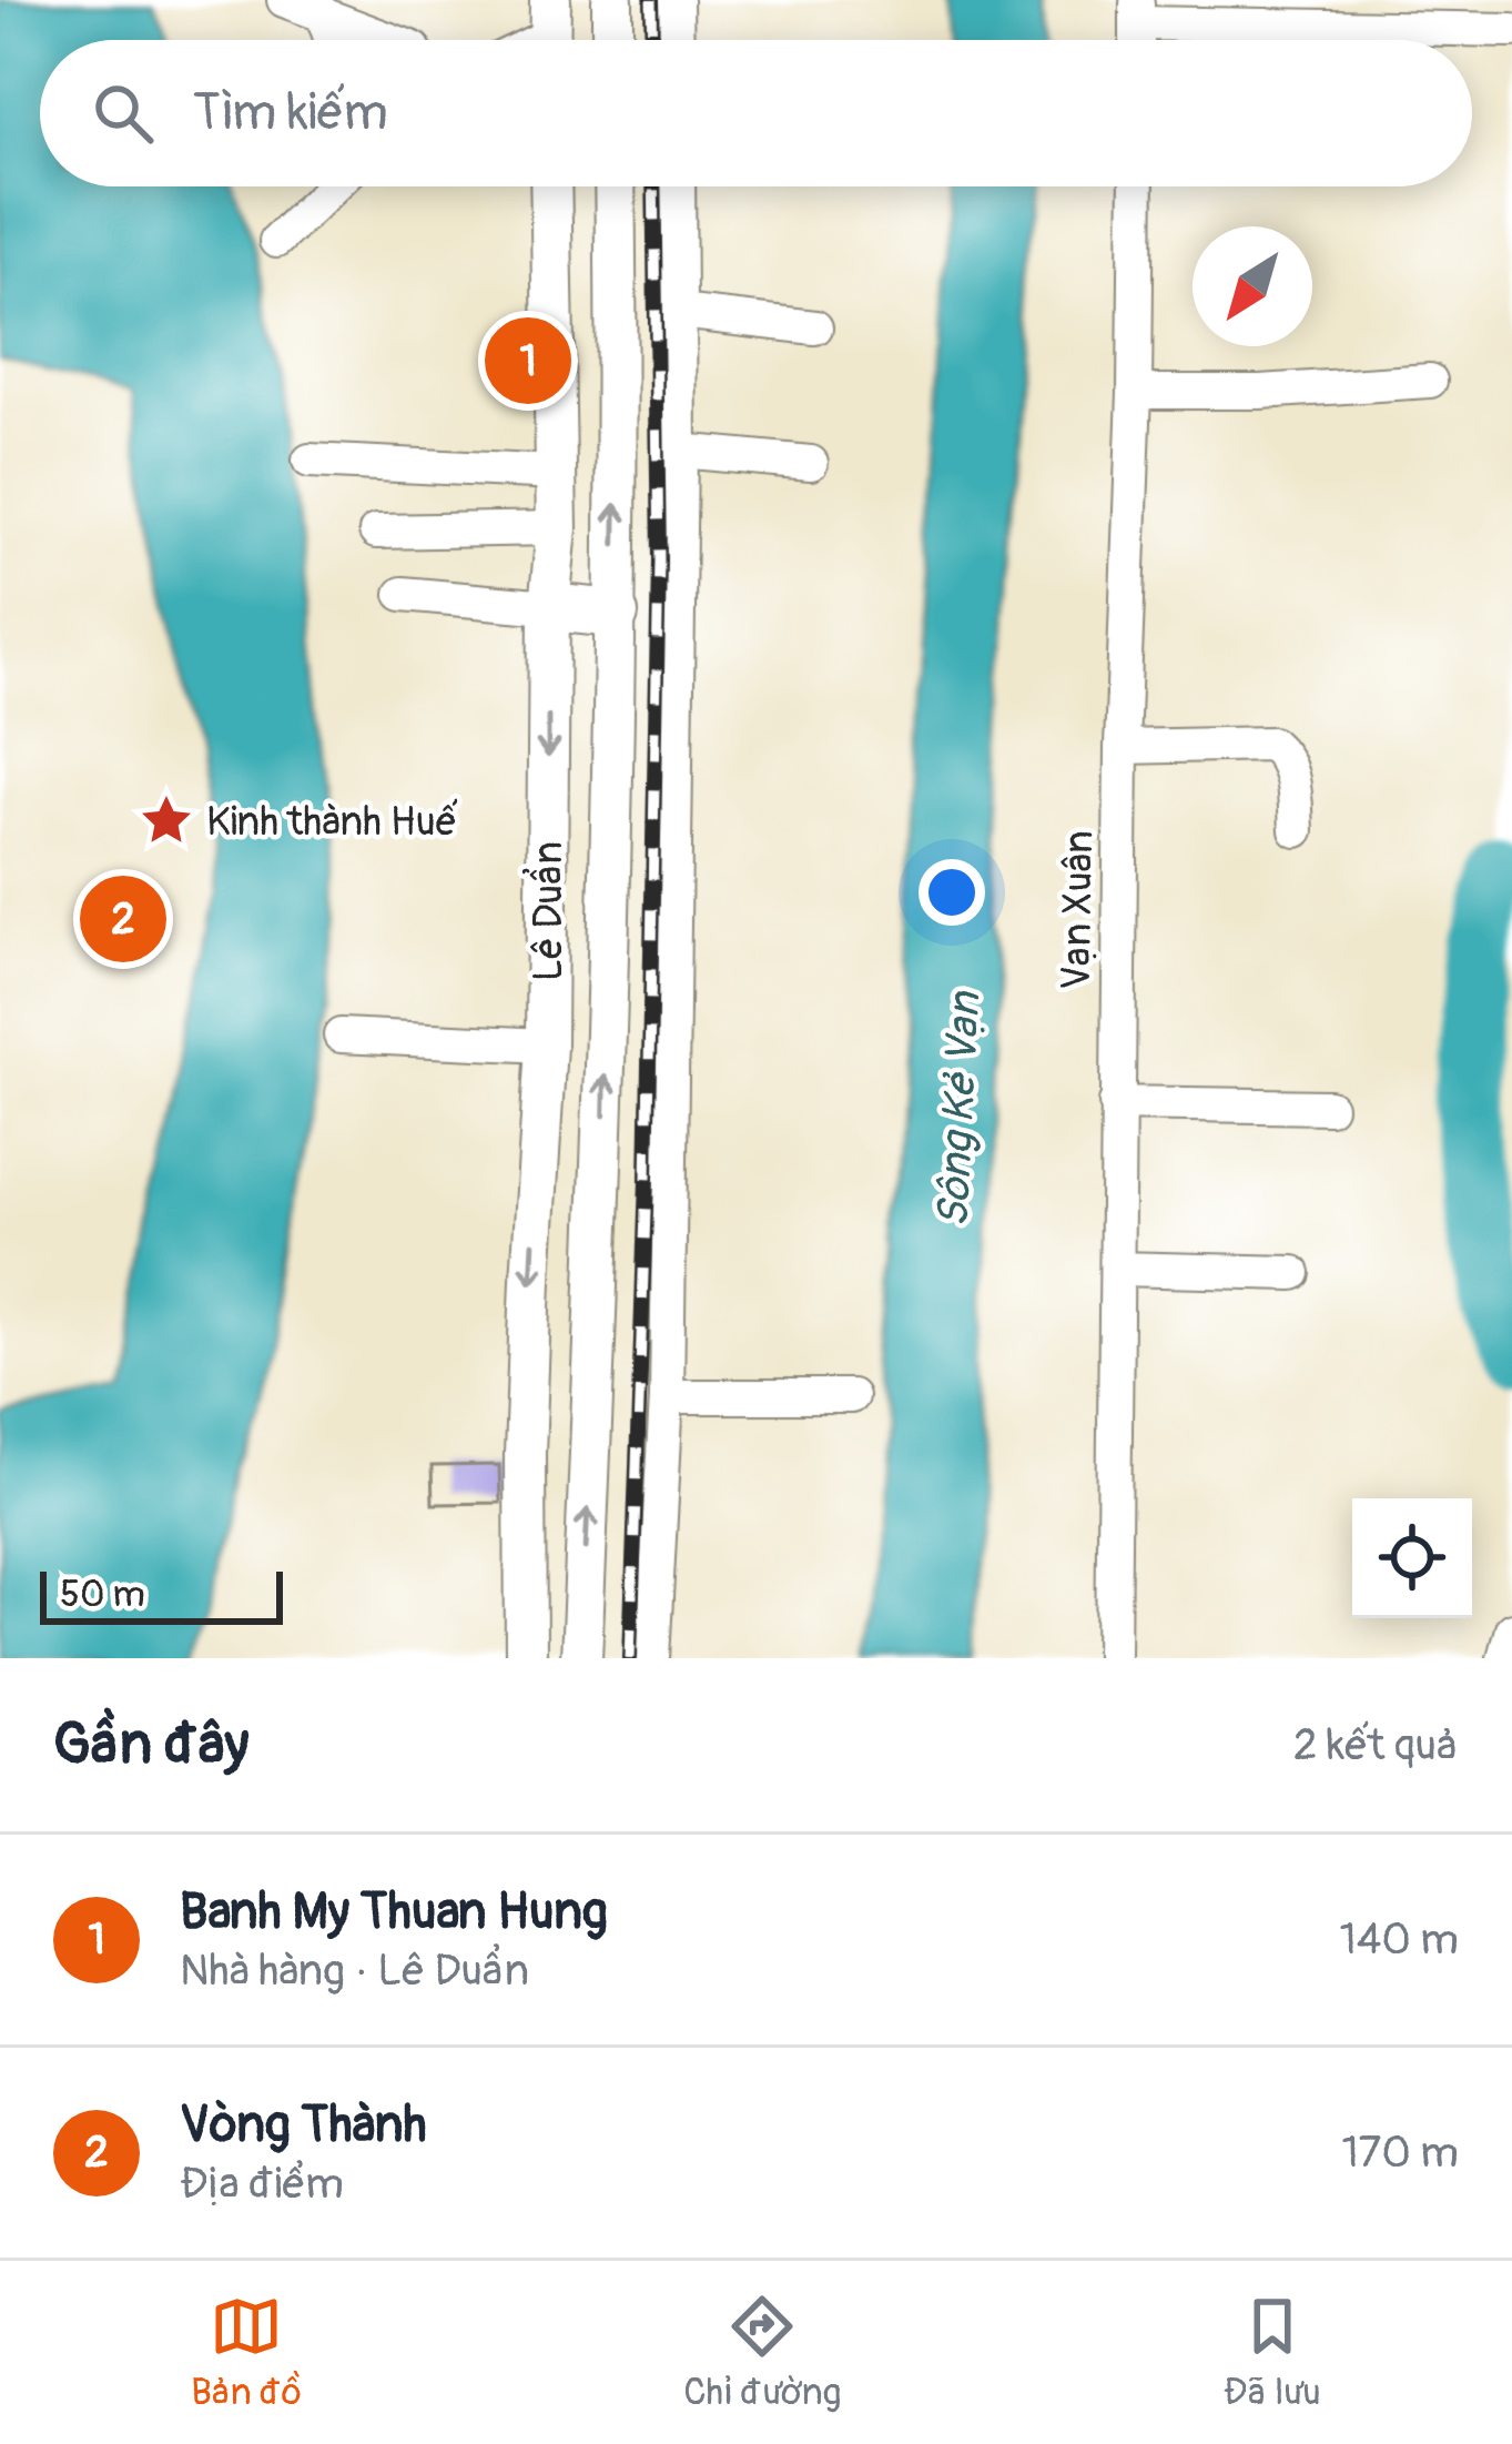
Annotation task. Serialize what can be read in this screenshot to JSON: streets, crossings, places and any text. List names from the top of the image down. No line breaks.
{"streets":{"main road":["Lê Duẩn"],"street":["Vạn Xuân"]},"water":["Sông Kẻ Vạn"],"places":{"place":["Kinh thành Huế"]},"scale_bar":"50 m","north":"bottom left","page":{"search":"Tìm kiếm","pins":["1","2"],"scale":"50 m","heading":["Gần đây","2 kết quả"],"list":[{"mark":"1","name":"Banh My Thuan Hung","note":"Nhà hàng · Lê Duẩn","value":"140 m"},{"mark":"2","name":"Vòng Thành","note":"Địa điểm","value":"170 m"}],"nav":["Bản đồ","Chỉ đường","Đã lưu"]}}
